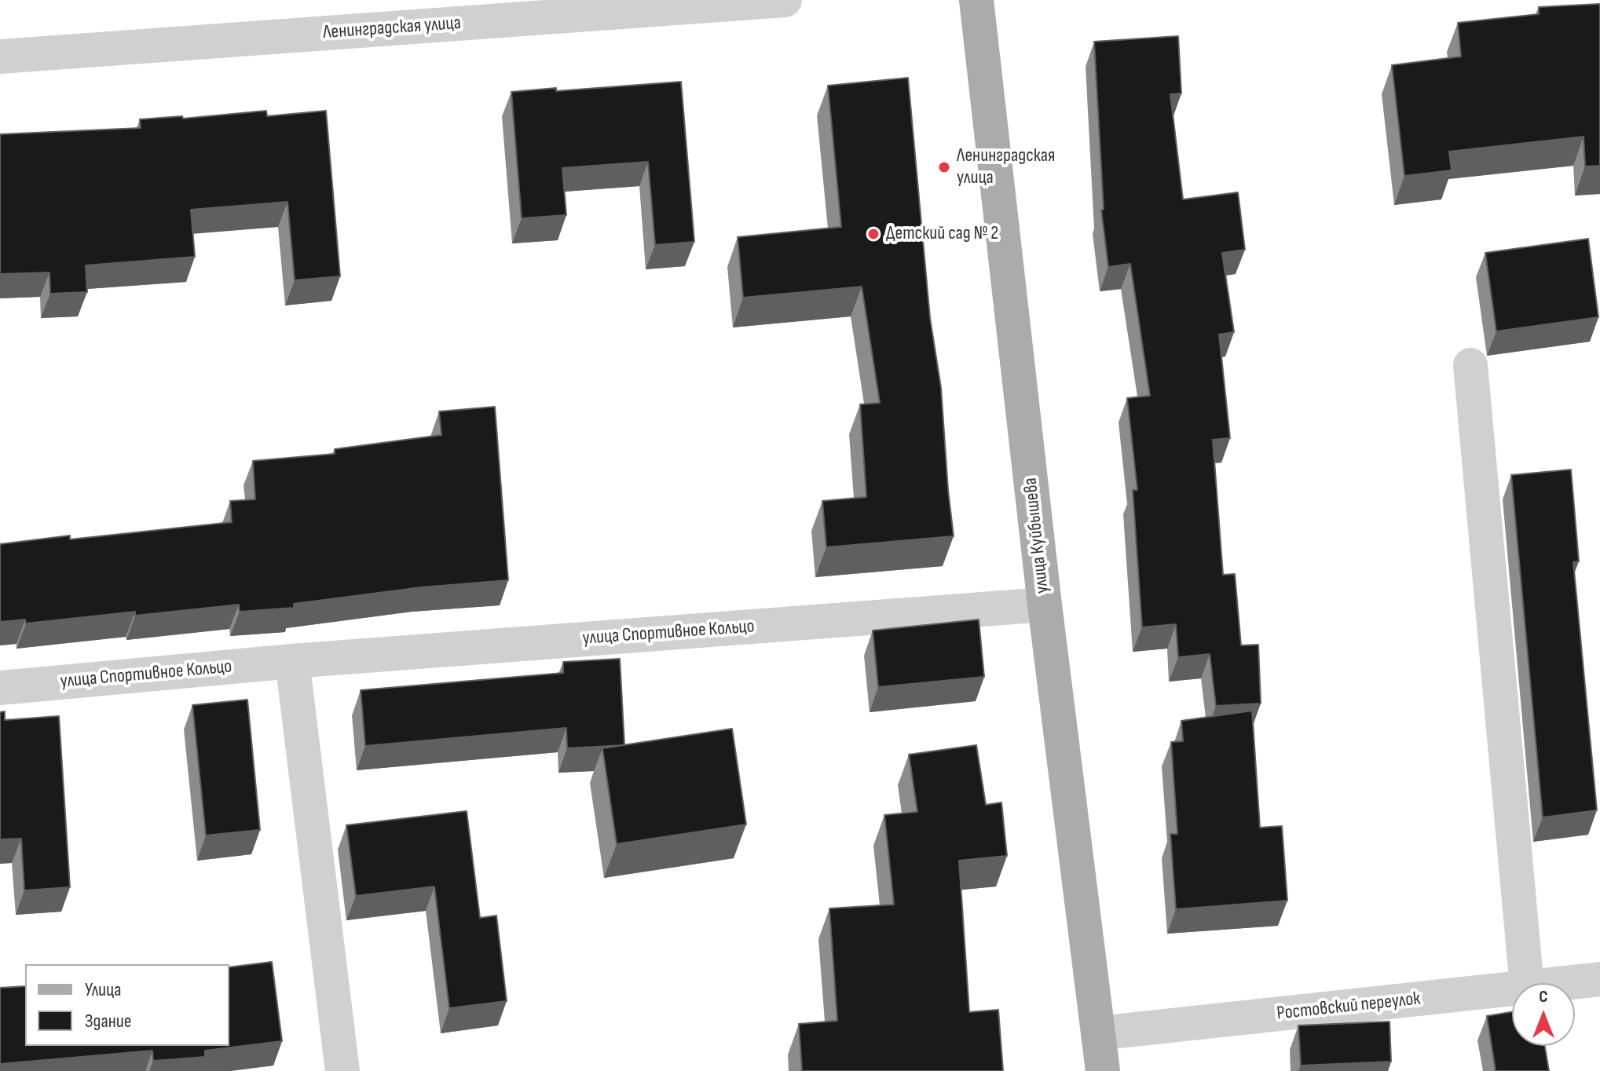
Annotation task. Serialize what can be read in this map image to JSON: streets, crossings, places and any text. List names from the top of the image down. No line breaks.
{"streets":{"main road":["улица Куйбышева"],"street":["Ленинградская улица","улица Спортивное Кольцо","Ростовский переулок"]},"crossings":[["улица Куйбышева","улица Спортивное Кольцо"],["улица Куйбышева","Ростовский переулок"]],"places":["Ленинградская улица","Детский сад № 2"],"legend":["Улица","Здание"],"north":"top"}
